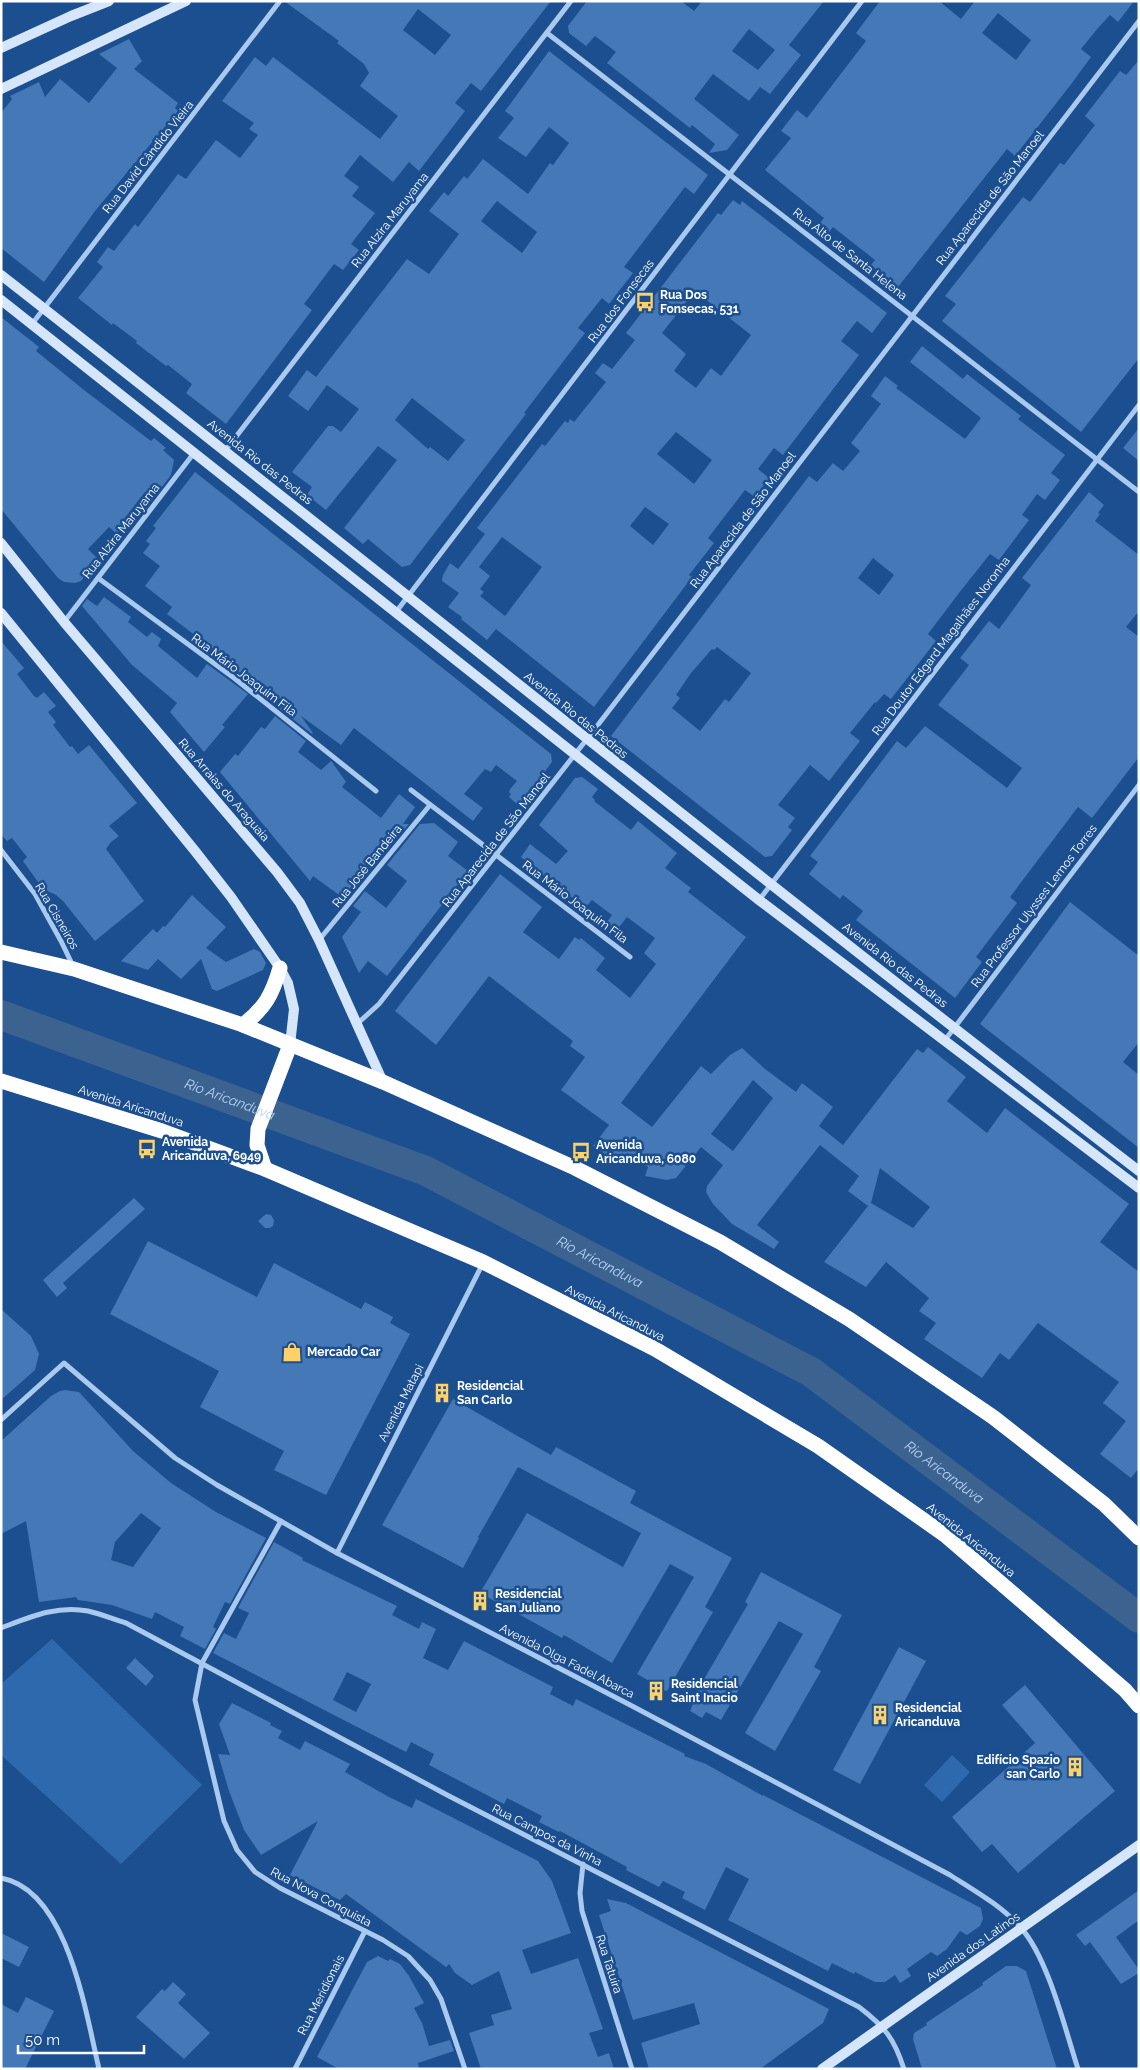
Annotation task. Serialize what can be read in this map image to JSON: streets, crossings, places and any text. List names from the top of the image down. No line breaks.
{"streets":{"highway":["Avenida Aricanduva"],"main road":["Avenida Rio das Pedras","Rua Arraias do Araguaia","Avenida dos Latinos"],"street":["Rua David Cândido Vieira","Rua Aparecida de São Manoel","Rua Alzira Maruyama","Rua Alto de Santa Helena","Rua dos Fonsecas","Rua Doutor Edgard Magalhães Noronha","Rua Mário Joaquim Fila","Rua José Bandeira","Rua Professor Ulysses Lemos Torres","Rua Cisneiros","Avenida Matapi","Avenida Olga Fadel Abarca","Rua Campos da Vinha","Rua Nova Conquista","Rua Tatuíra","Rua Meridionais"]},"crossings":[["Rua David Cândido Vieira","Avenida Rio das Pedras"],["Rua Aparecida de São Manoel","Rua Alto de Santa Helena"],["Rua Aparecida de São Manoel","Avenida Rio das Pedras"],["Rua Aparecida de São Manoel","Rua Mário Joaquim Fila"],["Rua Aparecida de São Manoel","Rua Arraias do Araguaia"],["Rua Alzira Maruyama","Rua Alto de Santa Helena"],["Rua Alzira Maruyama","Avenida Rio das Pedras"],["Rua Alzira Maruyama","Rua Mário Joaquim Fila"],["Rua Alzira Maruyama","Rua Arraias do Araguaia"],["Rua Alto de Santa Helena","Rua dos Fonsecas"],["Rua Alto de Santa Helena","Rua Doutor Edgard Magalhães Noronha"],["Rua dos Fonsecas","Avenida Rio das Pedras"],["Avenida Rio das Pedras","Rua Doutor Edgard Magalhães Noronha"],["Avenida Rio das Pedras","Rua Professor Ulysses Lemos Torres"],["Rua Mário Joaquim Fila","Rua José Bandeira"],["Rua Arraias do Araguaia","Rua José Bandeira"],["Avenida Aricanduva","Avenida Matapi"],["Avenida Matapi","Avenida Olga Fadel Abarca"],["Avenida Olga Fadel Abarca","Rua Nova Conquista"],["Avenida Olga Fadel Abarca","Avenida dos Latinos"],["Rua Campos da Vinha","Rua Nova Conquista"],["Rua Campos da Vinha","Avenida dos Latinos"],["Rua Campos da Vinha","Rua Tatuíra"],["Rua Nova Conquista","Rua Meridionais"]],"water":["Rio Aricanduva"],"places":{"bus stop":["Rua Dos Fonsecas, 531","Avenida Aricanduva, 6949","Avenida Aricanduva, 6080"],"shop":["Mercado Car"],"building":["Residencial San Carlo","Residencial San Juliano","Residencial Saint Inacio","Residencial Aricanduva","Edifício Spazio san Carlo"]},"scale_bar":"50 m"}
